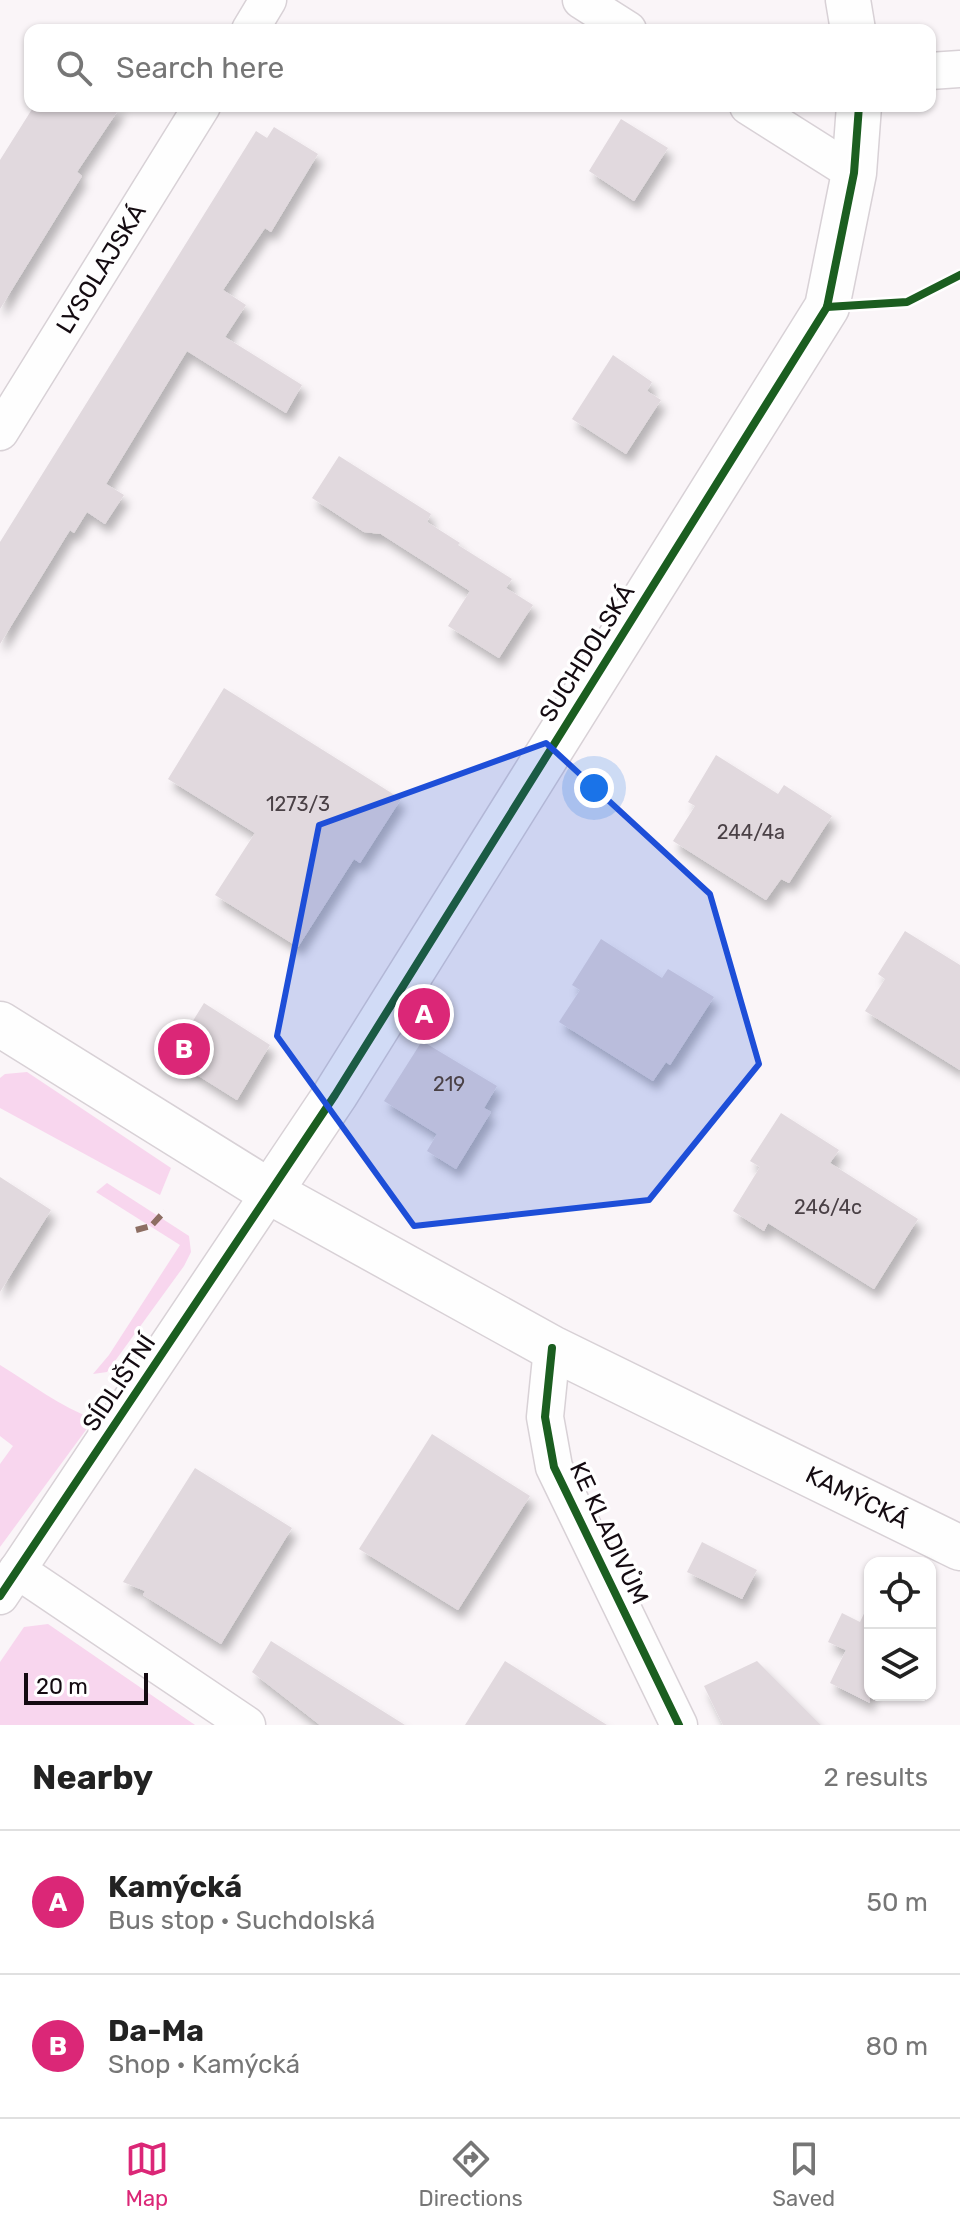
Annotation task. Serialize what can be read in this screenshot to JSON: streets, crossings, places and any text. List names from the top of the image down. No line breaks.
{"streets":{"street":["LYSOLAJSKÁ","SUCHDOLSKÁ","SÍDLIŠTNÍ","KAMÝCKÁ","KE KLADIVŮM"]},"crossings":[["SUCHDOLSKÁ","SÍDLIŠTNÍ"],["SUCHDOLSKÁ","KAMÝCKÁ"],["SÍDLIŠTNÍ","KAMÝCKÁ"],["KAMÝCKÁ","KE KLADIVŮM"]],"house_numbers":["1273/3","244/4a","219","246/4c"],"scale_bar":"20 m","page":{"search":"Search here","pins":["A","B"],"scale":"20 m","heading":["Nearby","2 results"],"list":[{"mark":"A","name":"Kamýcká","note":"Bus stop · Suchdolská","value":"50 m"},{"mark":"B","name":"Da-Ma","note":"Shop · Kamýcká","value":"80 m"}],"nav":["Map","Directions","Saved"]}}
